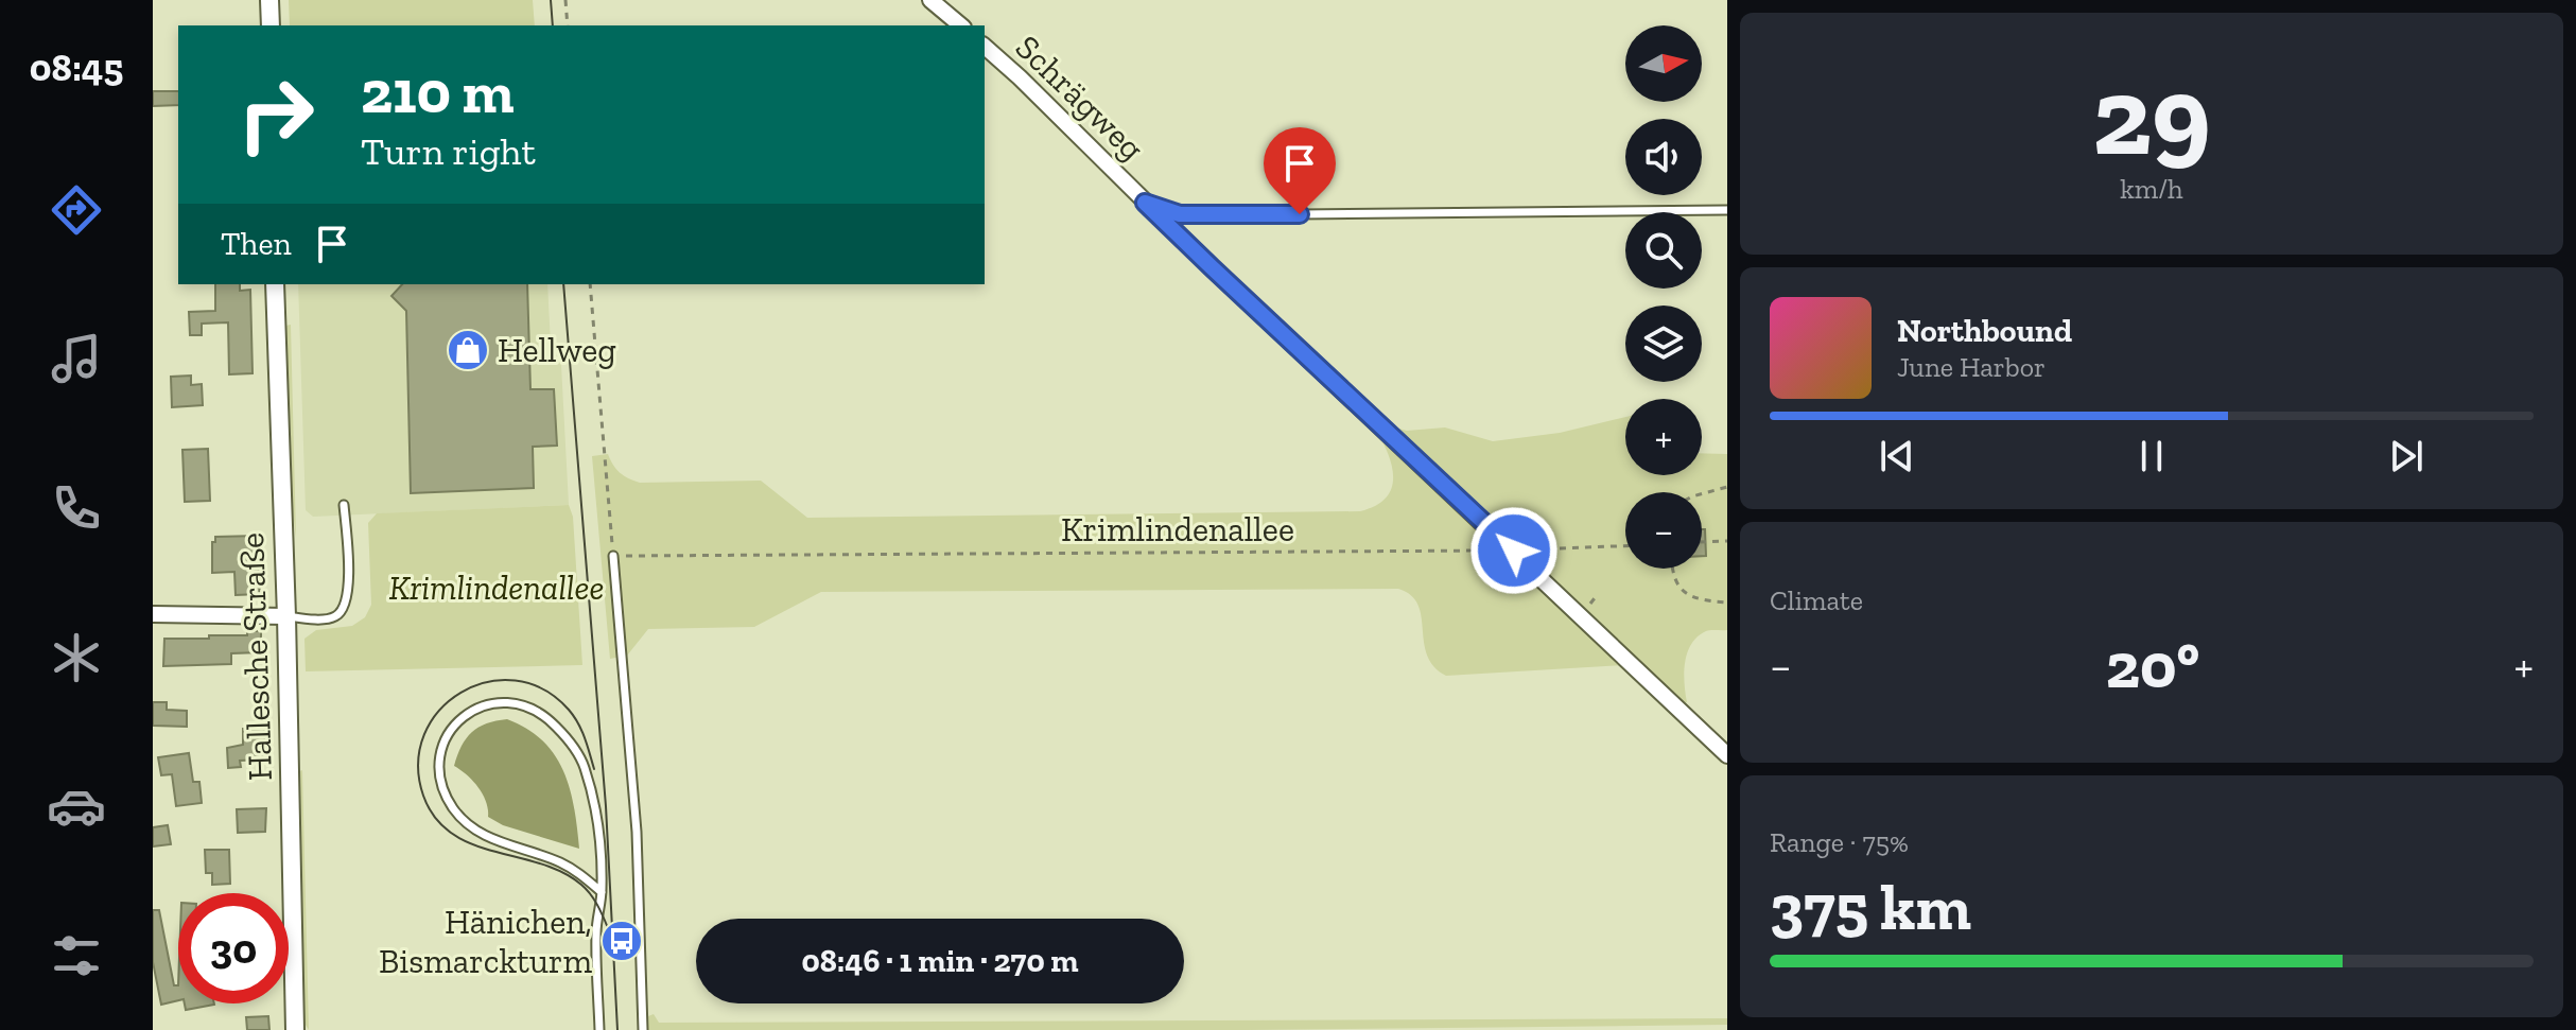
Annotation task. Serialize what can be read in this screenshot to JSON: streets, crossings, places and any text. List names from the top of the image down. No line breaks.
{"streets":{"street":["Schrägweg","Hallesche Straße"],"path":["Krimlindenallee"]},"crossings":[["Schrägweg","Krimlindenallee"]],"parks":["Krimlindenallee"],"places":{"shop":["Hellweg"],"bus stop":["Hänichen, Bismarckturm"]},"north":"right","page":{"tabs":"08:45","tile":[["29","km/h"],"Climate",["Range · 75%","375 km"]],"map_buttons":["+","−"],"turn":["210 m","Turn right"],"then":"Then","song":["Northbound","June Harbor"],"heat":["−","20°","+"],"limit":"30","trip":"08:46 · 1 min · 270 m"}}
